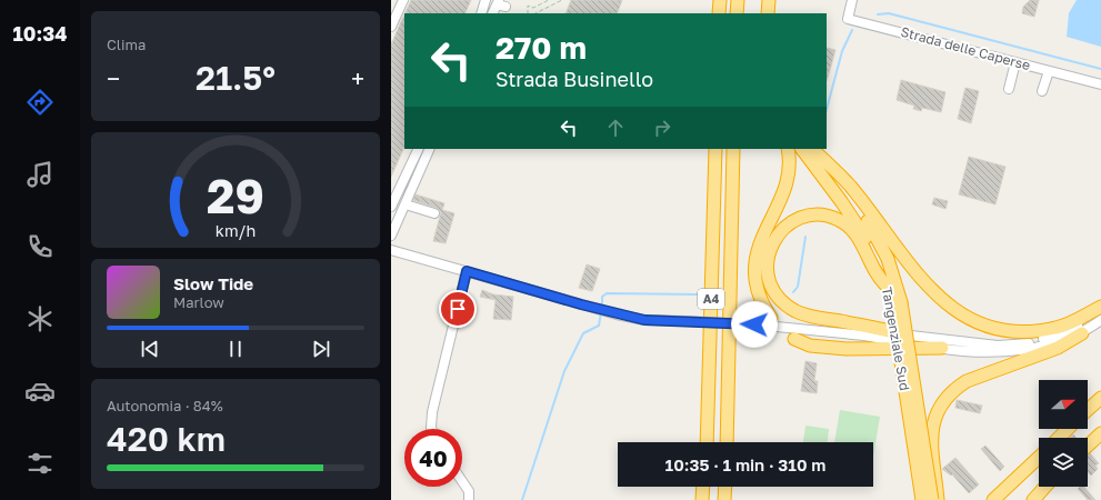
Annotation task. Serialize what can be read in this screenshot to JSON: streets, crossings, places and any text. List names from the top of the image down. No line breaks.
{"streets":{"highway":["A4","Tangenziale Sud"],"street":["Strada delle Caperse"]},"north":"right","page":{"tabs":"10:34","tile":["Clima",["Autonomia · 84%","420 km"]],"turn":["270 m","Strada Businello"],"heat":["−","21.5°","+"],"song":["Slow Tide","Marlow"],"limit":"40","trip":"10:35 · 1 min · 310 m","gauge":["29","km/h"]}}
